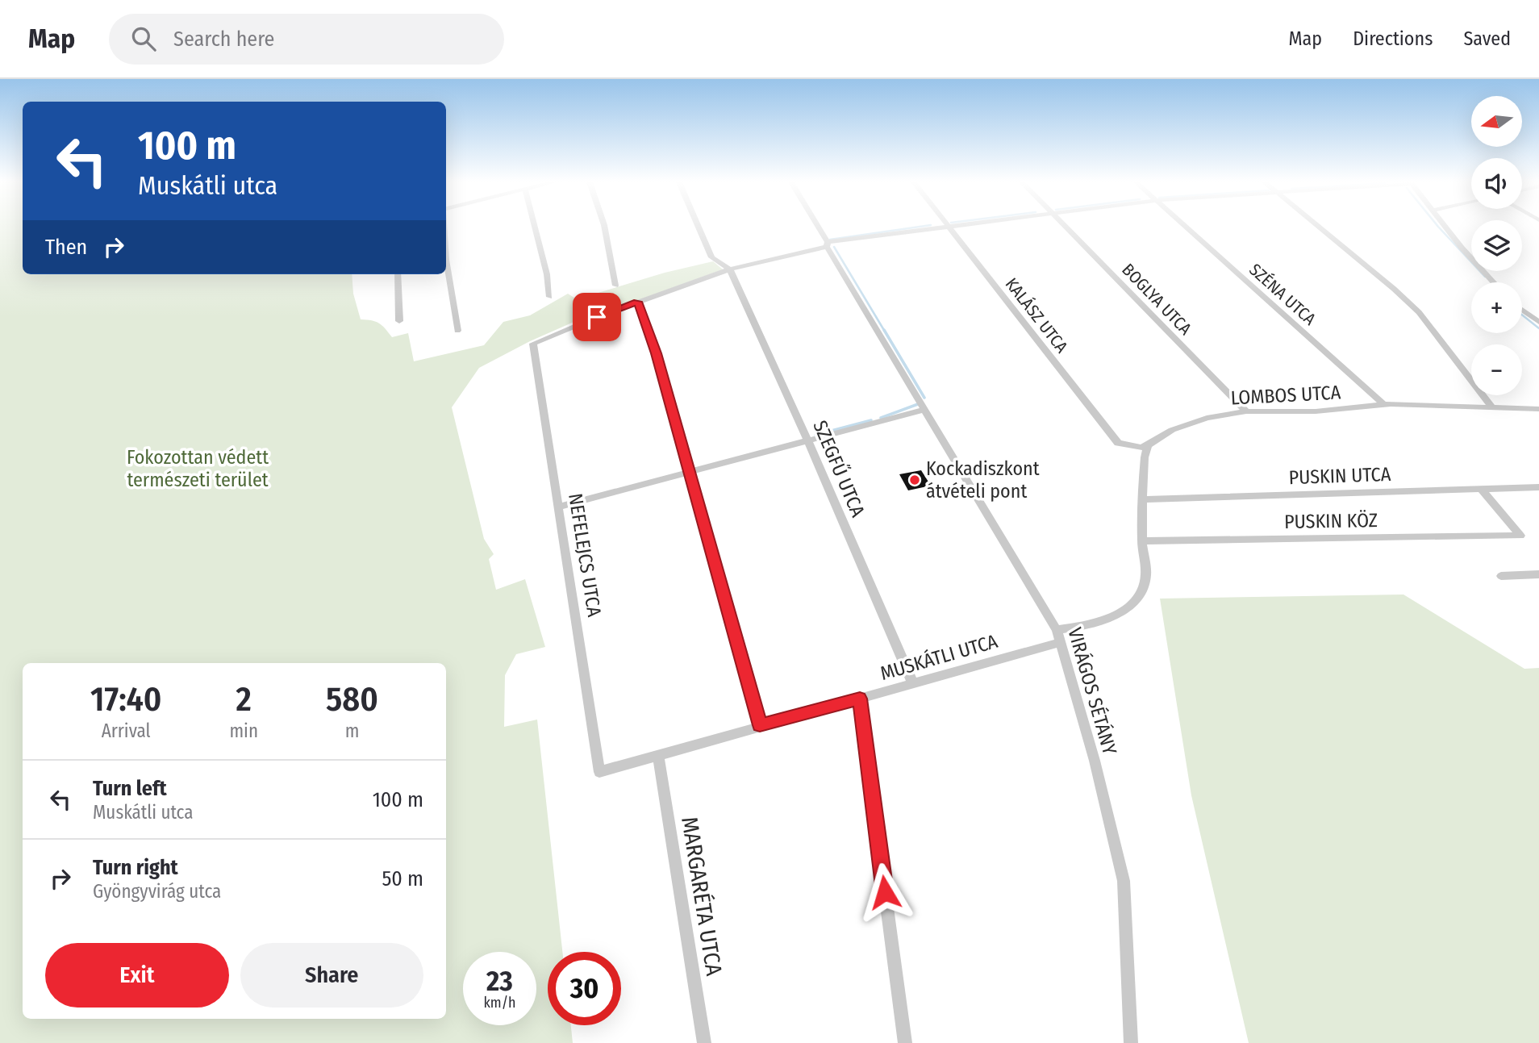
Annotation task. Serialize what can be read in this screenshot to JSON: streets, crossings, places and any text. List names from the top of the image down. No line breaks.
{"streets":{"street":["SZÉNA UTCA","BOGLYA UTCA","KALÁSZ UTCA","LOMBOS UTCA","SZEGFŰ UTCA","PUSKIN UTCA","PUSKIN KÖZ","NEFELEJCS UTCA","MUSKÁTLI UTCA","VIRÁGOS SÉTÁNY","MARGARÉTA UTCA"]},"crossings":[["SZÉNA UTCA","LOMBOS UTCA"],["BOGLYA UTCA","LOMBOS UTCA"],["KALÁSZ UTCA","LOMBOS UTCA"],["SZEGFŰ UTCA","MUSKÁTLI UTCA"],["PUSKIN UTCA","PUSKIN KÖZ"],["NEFELEJCS UTCA","MUSKÁTLI UTCA"],["MUSKÁTLI UTCA","VIRÁGOS SÉTÁNY"],["MUSKÁTLI UTCA","MARGARÉTA UTCA"]],"parks":["Fokozottan védett természeti terület"],"places":["Kockadiszkont átvételi pont"],"north":"left","page":{"header":"Map","search":"Search here","nav":["Map","Directions","Saved"],"map_buttons":["+","−"],"turn":["100 m","Muskátli utca"],"then":"Then","eta":["17:40","Arrival","2","min","580","m"],"list":[{"name":"Turn left","note":"Muskátli utca","value":"100 m"},{"name":"Turn right","note":"Gyöngyvirág utca","value":"50 m"}],"buttons":["Exit","Share"],"speed":"23 km/h","limit":"30"}}
